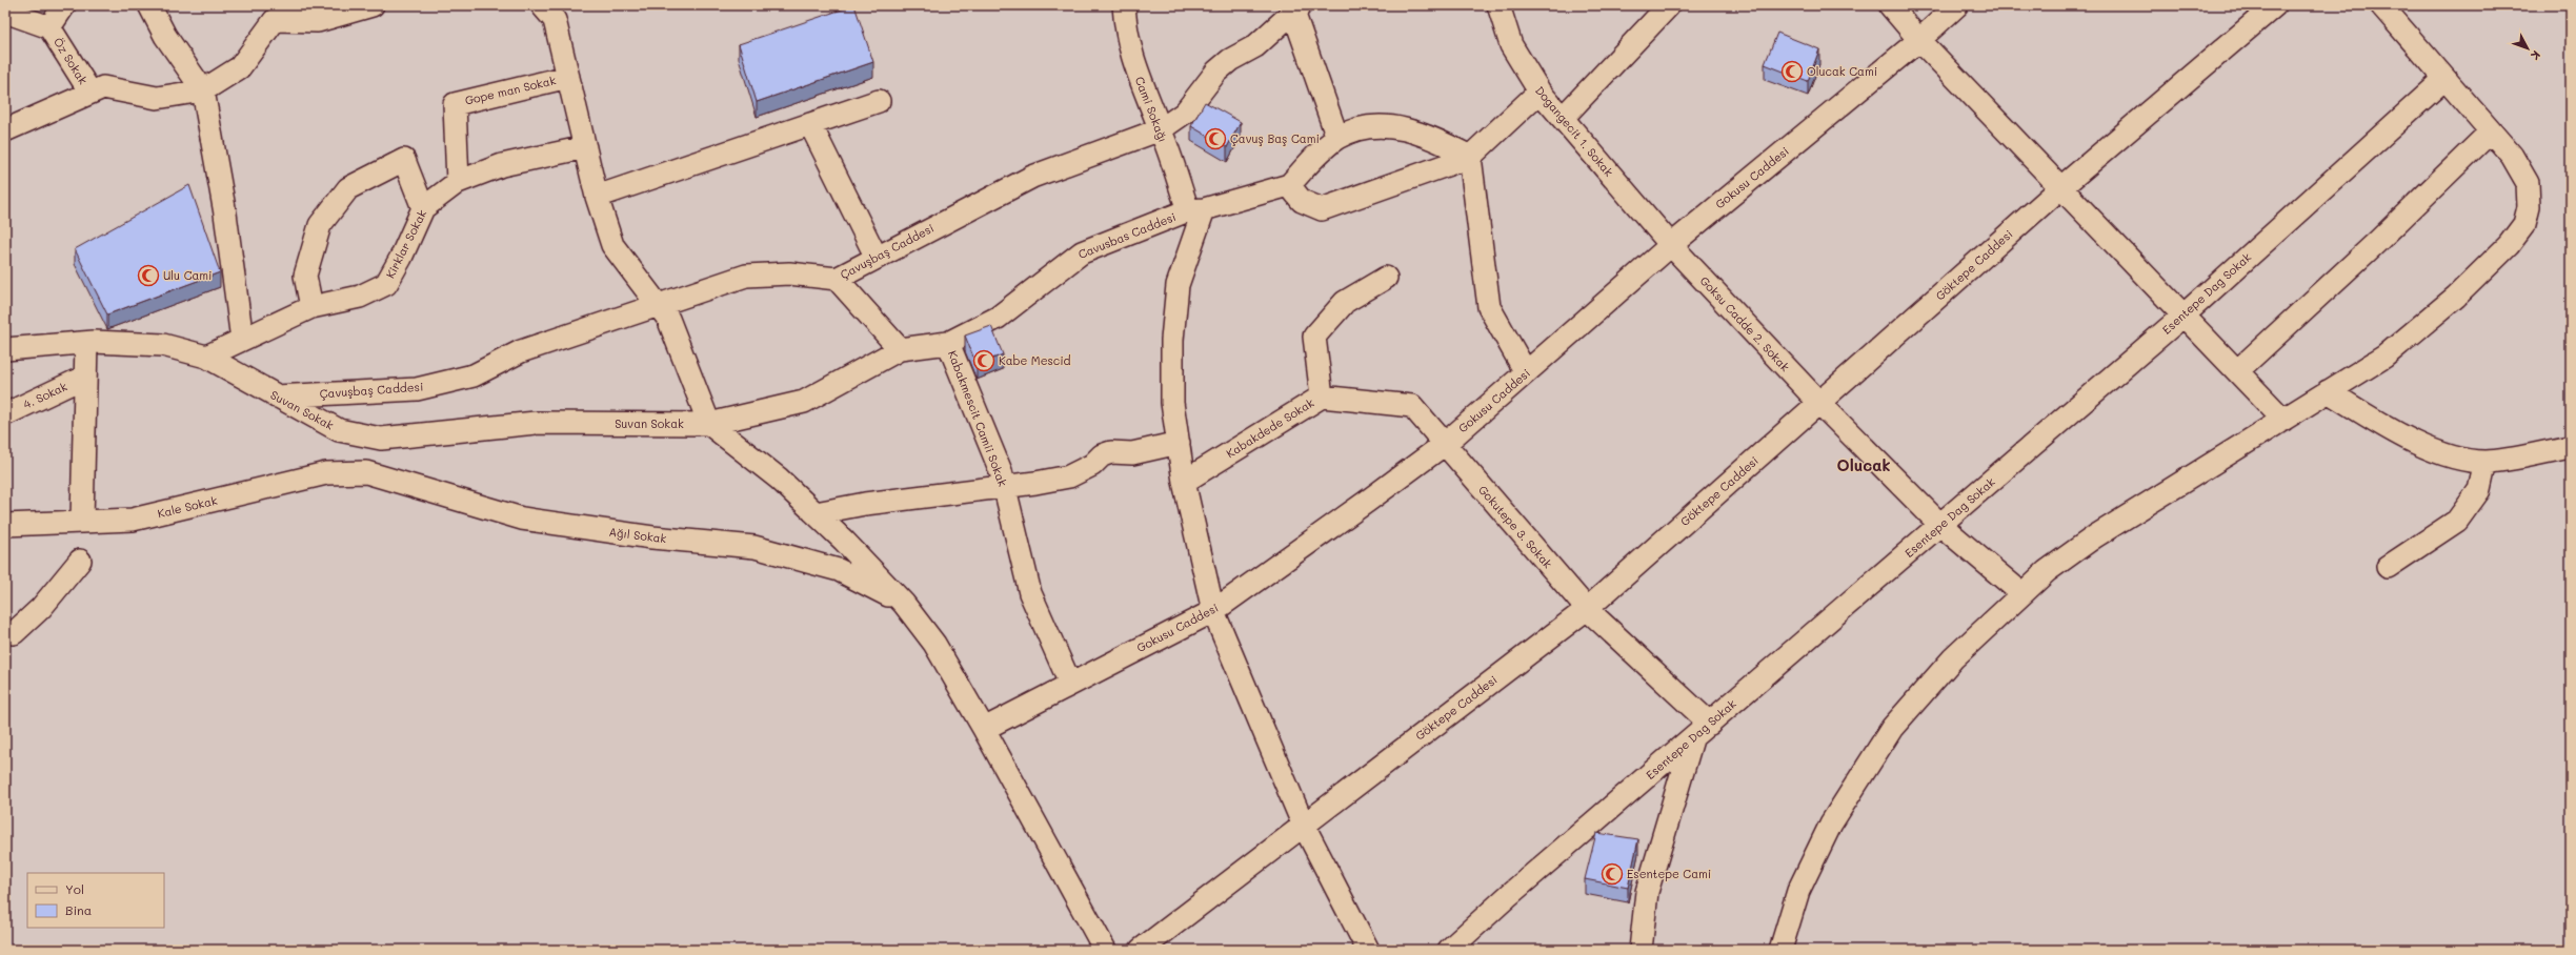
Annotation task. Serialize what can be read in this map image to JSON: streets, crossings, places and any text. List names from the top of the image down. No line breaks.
{"streets":{"street":["Öz Sokak","Gope man Sokak","Cami Sokağı","Dogangecit 1. Sokak","Gokusu Caddesi","Cavusbas Caddesi","Kirklar Sokak","Çavuşbaş Caddesi","Göktepe Caddesi","Esentepe Dag Sokak","Goksu Cadde 2. Sokak","4. Sokak","Suvan Sokak","Kabakmescit Camii Sokak","Kabakdede Sokak","Kale Sokak","Gokutepe 3. Sokak","Ağıl Sokak"]},"crossings":[["Gope man Sokak","Kirklar Sokak"],["Cami Sokağı","Cavusbas Caddesi"],["Cami Sokağı","Çavuşbaş Caddesi"],["Dogangecit 1. Sokak","Gokusu Caddesi"],["Dogangecit 1. Sokak","Goksu Cadde 2. Sokak"],["Gokusu Caddesi","Goksu Cadde 2. Sokak"],["Gokusu Caddesi","Kabakmescit Camii Sokak"],["Gokusu Caddesi","Kabakdede Sokak"],["Gokusu Caddesi","Gokutepe 3. Sokak"],["Cavusbas Caddesi","Suvan Sokak"],["Cavusbas Caddesi","Kabakmescit Camii Sokak"],["Kirklar Sokak","Suvan Sokak"],["Çavuşbaş Caddesi","Suvan Sokak"],["Göktepe Caddesi","Goksu Cadde 2. Sokak"],["Göktepe Caddesi","Gokutepe 3. Sokak"],["Esentepe Dag Sokak","Goksu Cadde 2. Sokak"],["Esentepe Dag Sokak","Gokutepe 3. Sokak"],["Kabakdede Sokak","Gokutepe 3. Sokak"],["Kale Sokak","Ağıl Sokak"]],"districts":["Olucak"],"places":{"mosque":["Olucak Cami","Çavuş Baş Cami","Ulu Cami","Kabe Mescid","Esentepe Cami"]},"legend":["Yol","Bina"],"north":"bottom right"}
